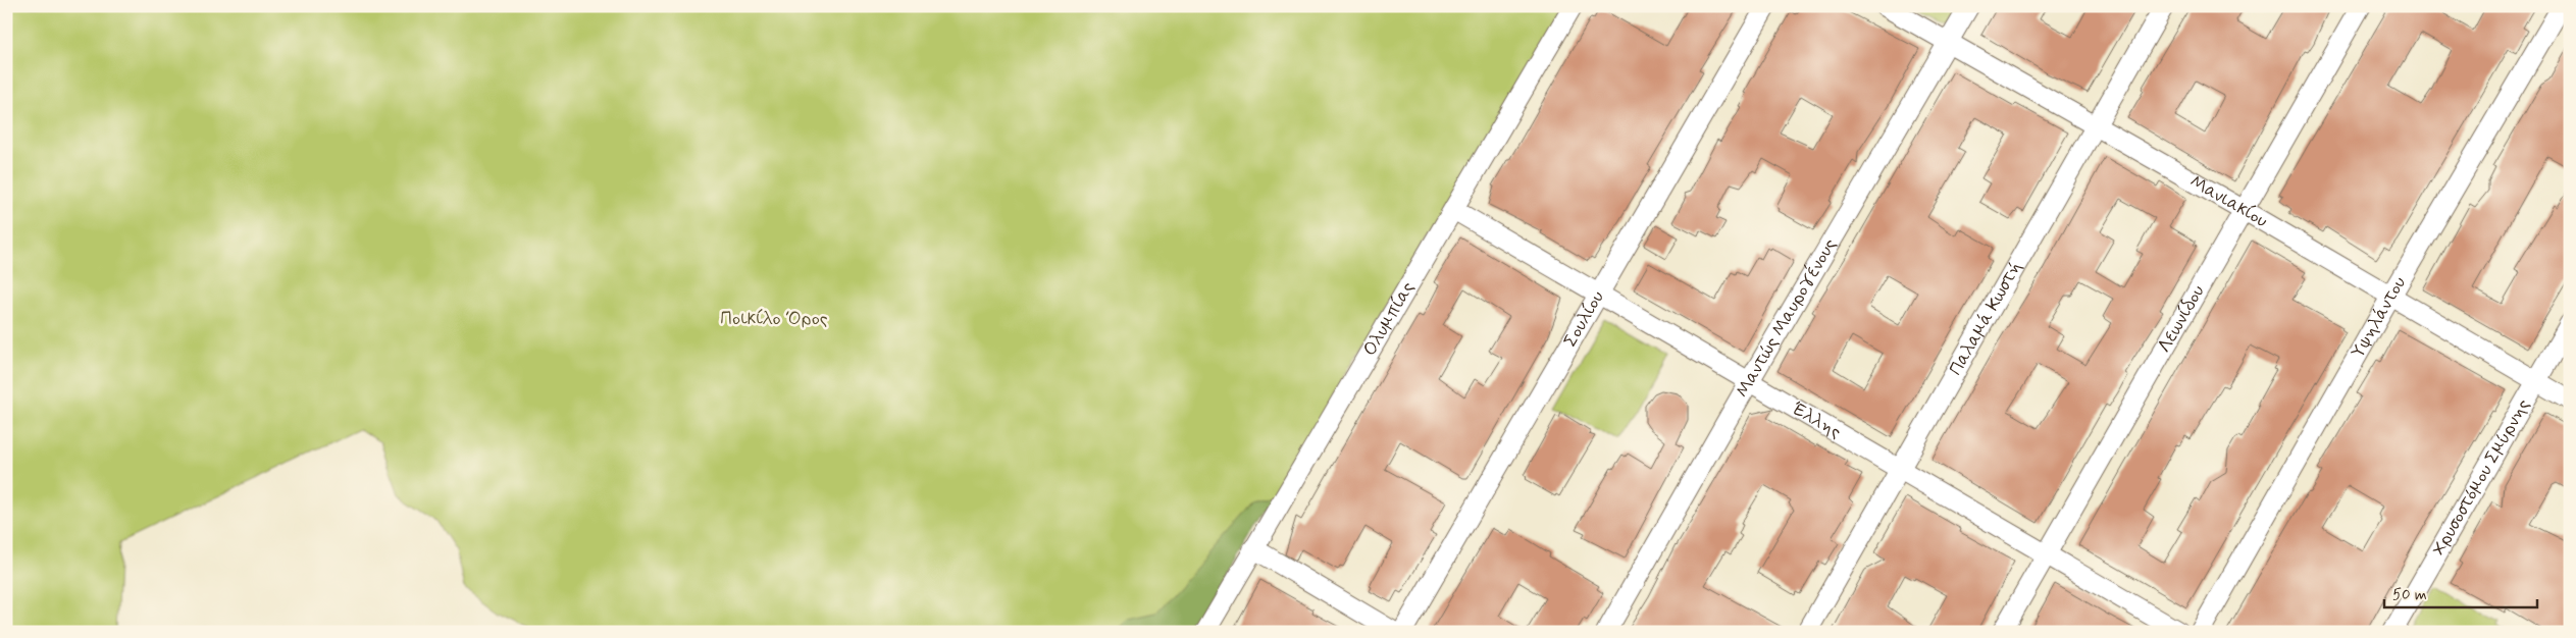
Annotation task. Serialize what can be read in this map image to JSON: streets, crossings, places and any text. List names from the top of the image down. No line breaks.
{"streets":{"street":["Μανιακίου","Μαντώς Μαυρογένους","Υψηλάντου","Ολυμπίας","Παλαμά Κωστή","Λεωνίδου","Σουλίου","Έλλης","Χρυσοστόμου Σμύρνης"]},"crossings":[["Μανιακίου","Μαντώς Μαυρογένους"],["Μανιακίου","Υψηλάντου"],["Μανιακίου","Παλαμά Κωστή"],["Μανιακίου","Λεωνίδου"],["Μανιακίου","Χρυσοστόμου Σμύρνης"],["Μαντώς Μαυρογένους","Έλλης"],["Ολυμπίας","Έλλης"],["Παλαμά Κωστή","Έλλης"],["Λεωνίδου","Έλλης"],["Σουλίου","Έλλης"]],"parks":["Ποικίλο Όρος"],"scale_bar":"50 m"}
